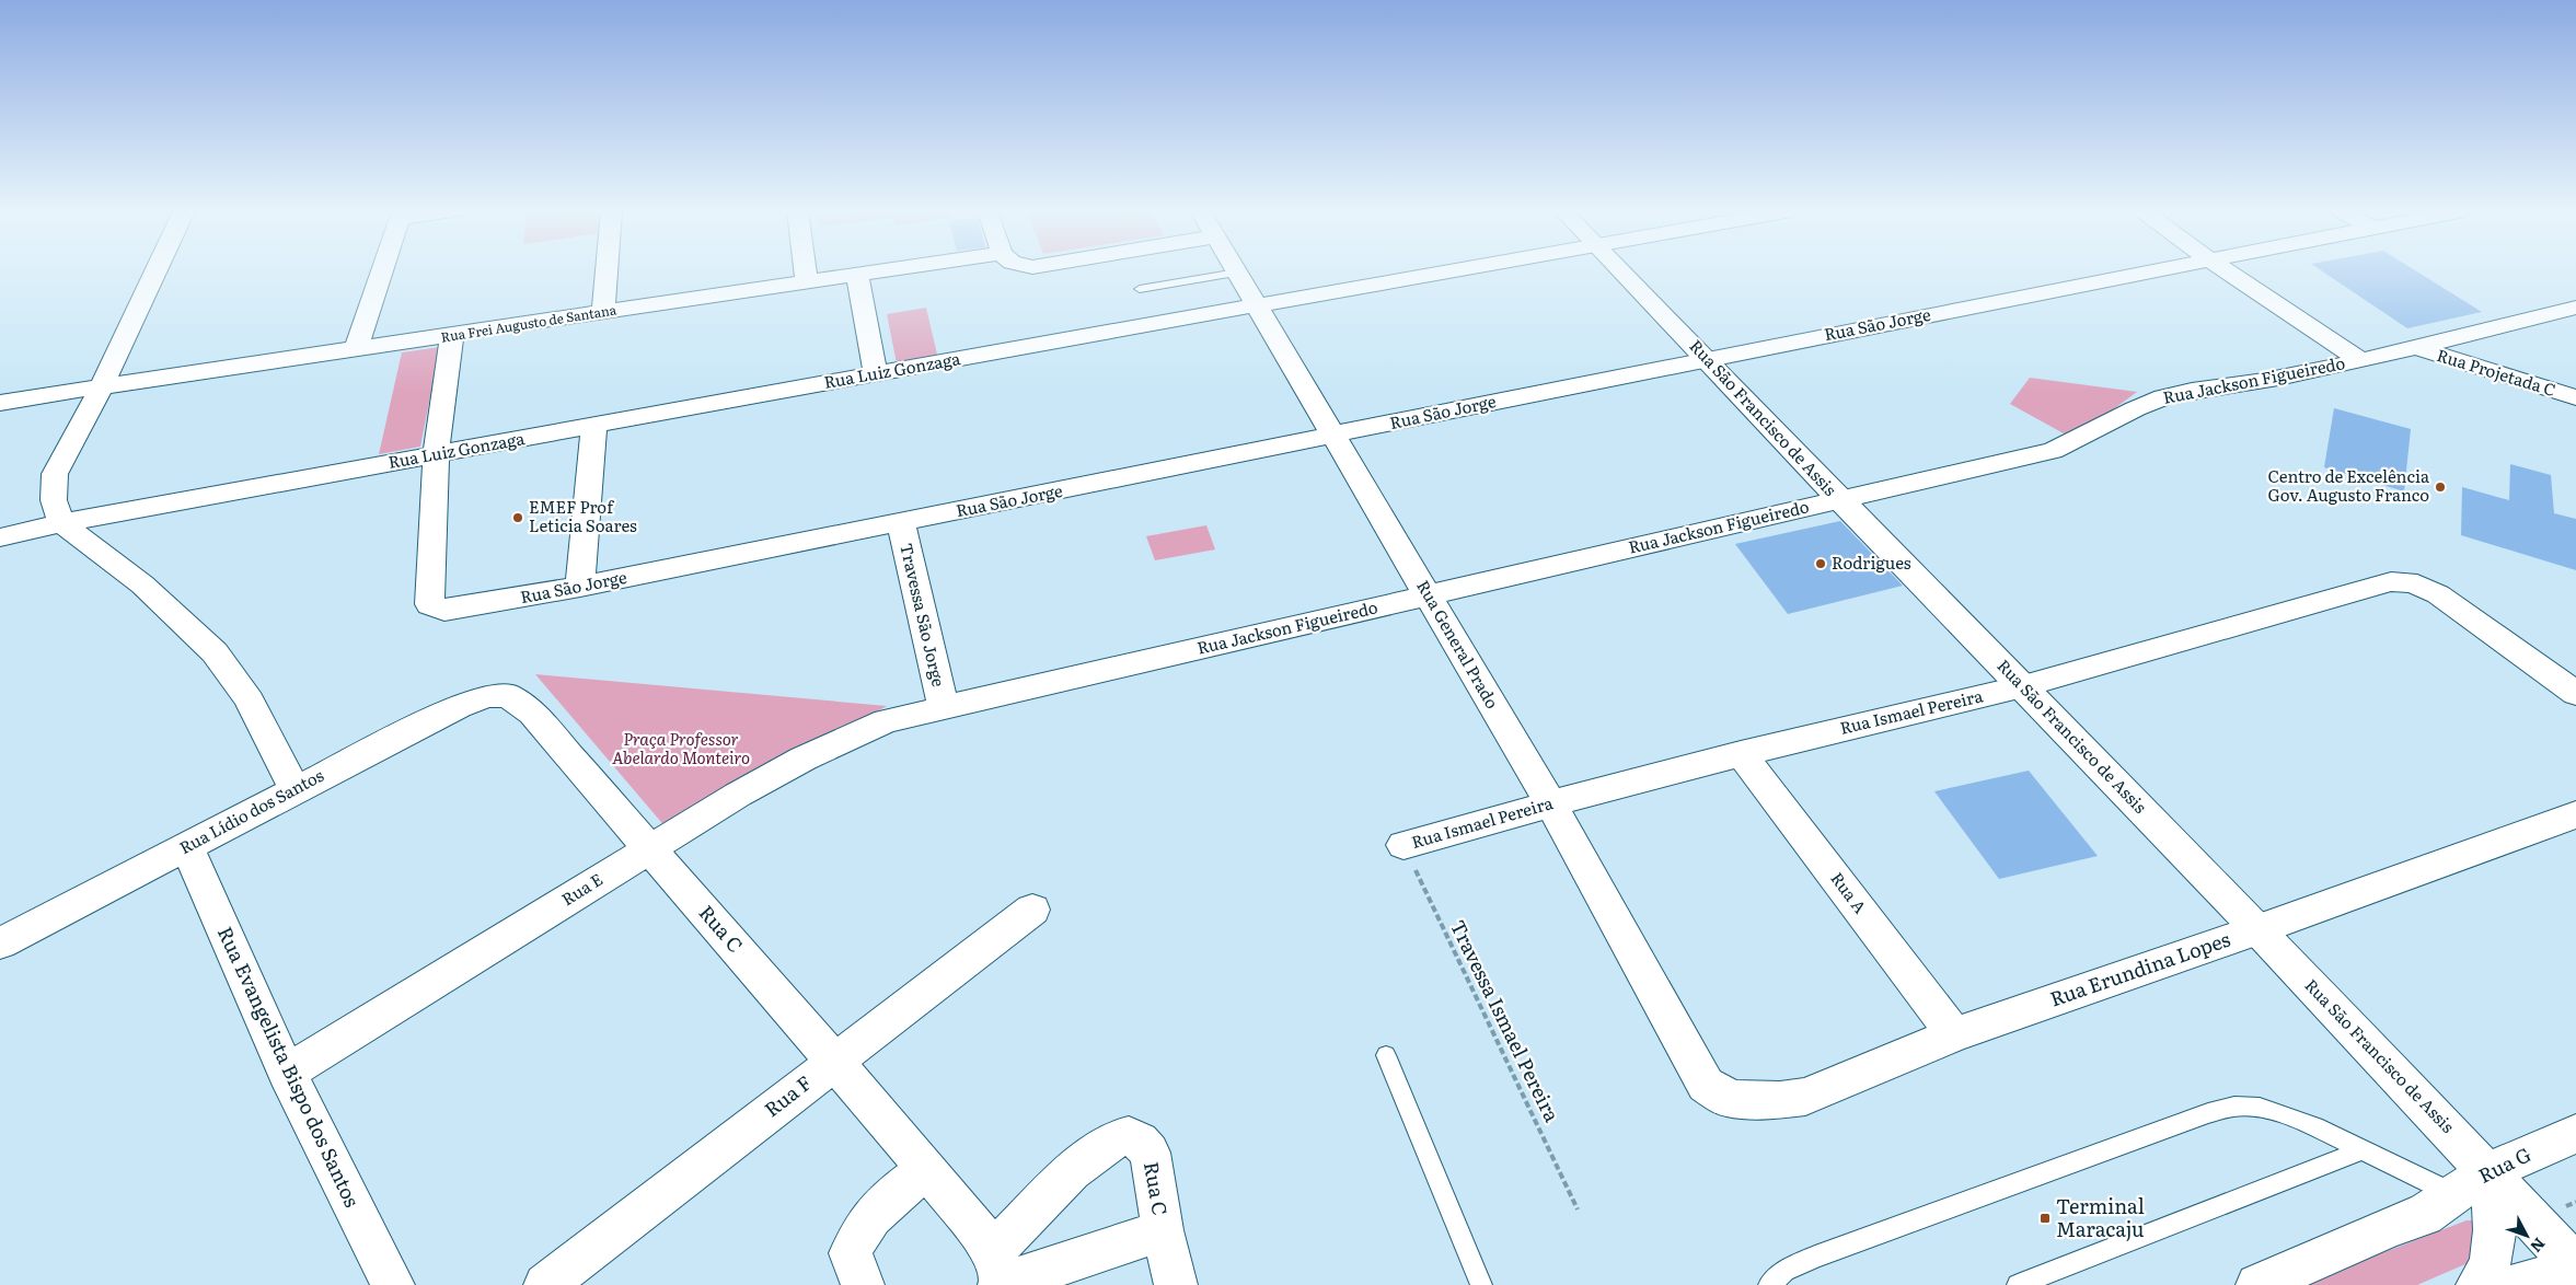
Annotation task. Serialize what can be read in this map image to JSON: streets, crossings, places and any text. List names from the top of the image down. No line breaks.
{"streets":{"street":["Rua Frei Augusto de Santana","Rua São Jorge","Rua Luiz Gonzaga","Rua Projetada C","Rua Jackson Figueiredo","Rua São Francisco de Assis","Travessa São Jorge","Rua General Prado","Rua Ismael Pereira","Rua Lídio dos Santos","Rua E","Rua A","Rua C","Rua Erundina Lopes","Rua Evangelista Bispo dos Santos","Rua F","Rua G"],"path":["Travessa Ismael Pereira"]},"crossings":[["Rua São Jorge","Rua Luiz Gonzaga"],["Rua São Jorge","Rua São Francisco de Assis"],["Rua São Jorge","Travessa São Jorge"],["Rua São Jorge","Rua General Prado"],["Rua Luiz Gonzaga","Rua General Prado"],["Rua Projetada C","Rua Jackson Figueiredo"],["Rua Jackson Figueiredo","Rua São Francisco de Assis"],["Rua Jackson Figueiredo","Travessa São Jorge"],["Rua Jackson Figueiredo","Rua General Prado"],["Rua Jackson Figueiredo","Rua E"],["Rua São Francisco de Assis","Rua Ismael Pereira"],["Rua São Francisco de Assis","Rua Erundina Lopes"],["Rua São Francisco de Assis","Rua G"],["Rua General Prado","Rua Ismael Pereira"],["Rua General Prado","Rua Erundina Lopes"],["Rua Ismael Pereira","Rua A"],["Rua Ismael Pereira","Travessa Ismael Pereira"],["Rua Lídio dos Santos","Rua C"],["Rua Lídio dos Santos","Rua Evangelista Bispo dos Santos"],["Rua E","Rua C"],["Rua E","Rua Evangelista Bispo dos Santos"],["Rua A","Rua Erundina Lopes"],["Rua C","Rua F"]],"parks":["Praça Professor Abelardo Monteiro"],"places":{"other":["Centro de Excelência Gov. Augusto Franco","EMEF Prof Leticia Soares","Rodrigues"],"transit":["Terminal Maracaju"]},"north":"bottom right"}
